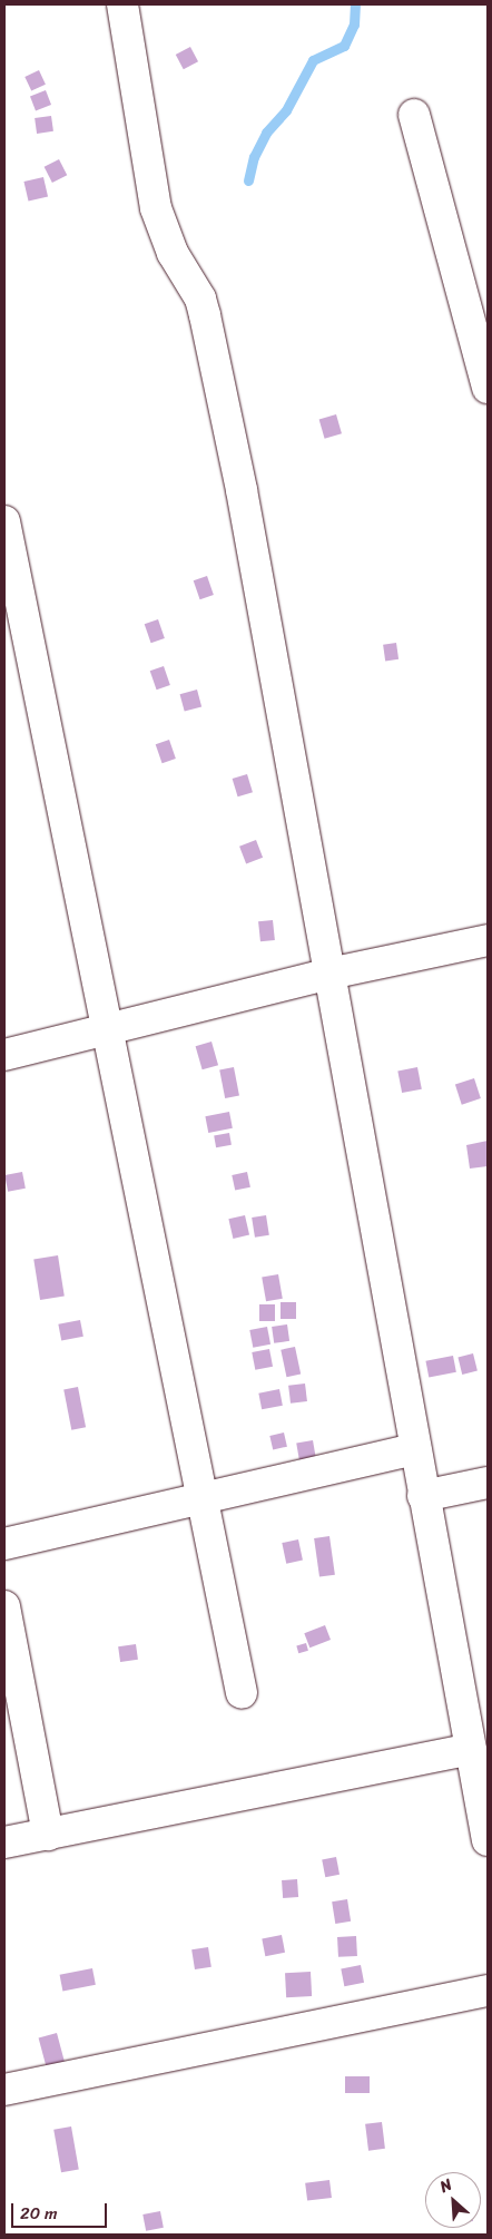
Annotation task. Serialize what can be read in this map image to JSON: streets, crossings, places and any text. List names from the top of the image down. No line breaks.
{"scale_bar":"20 m","north":"top left"}
